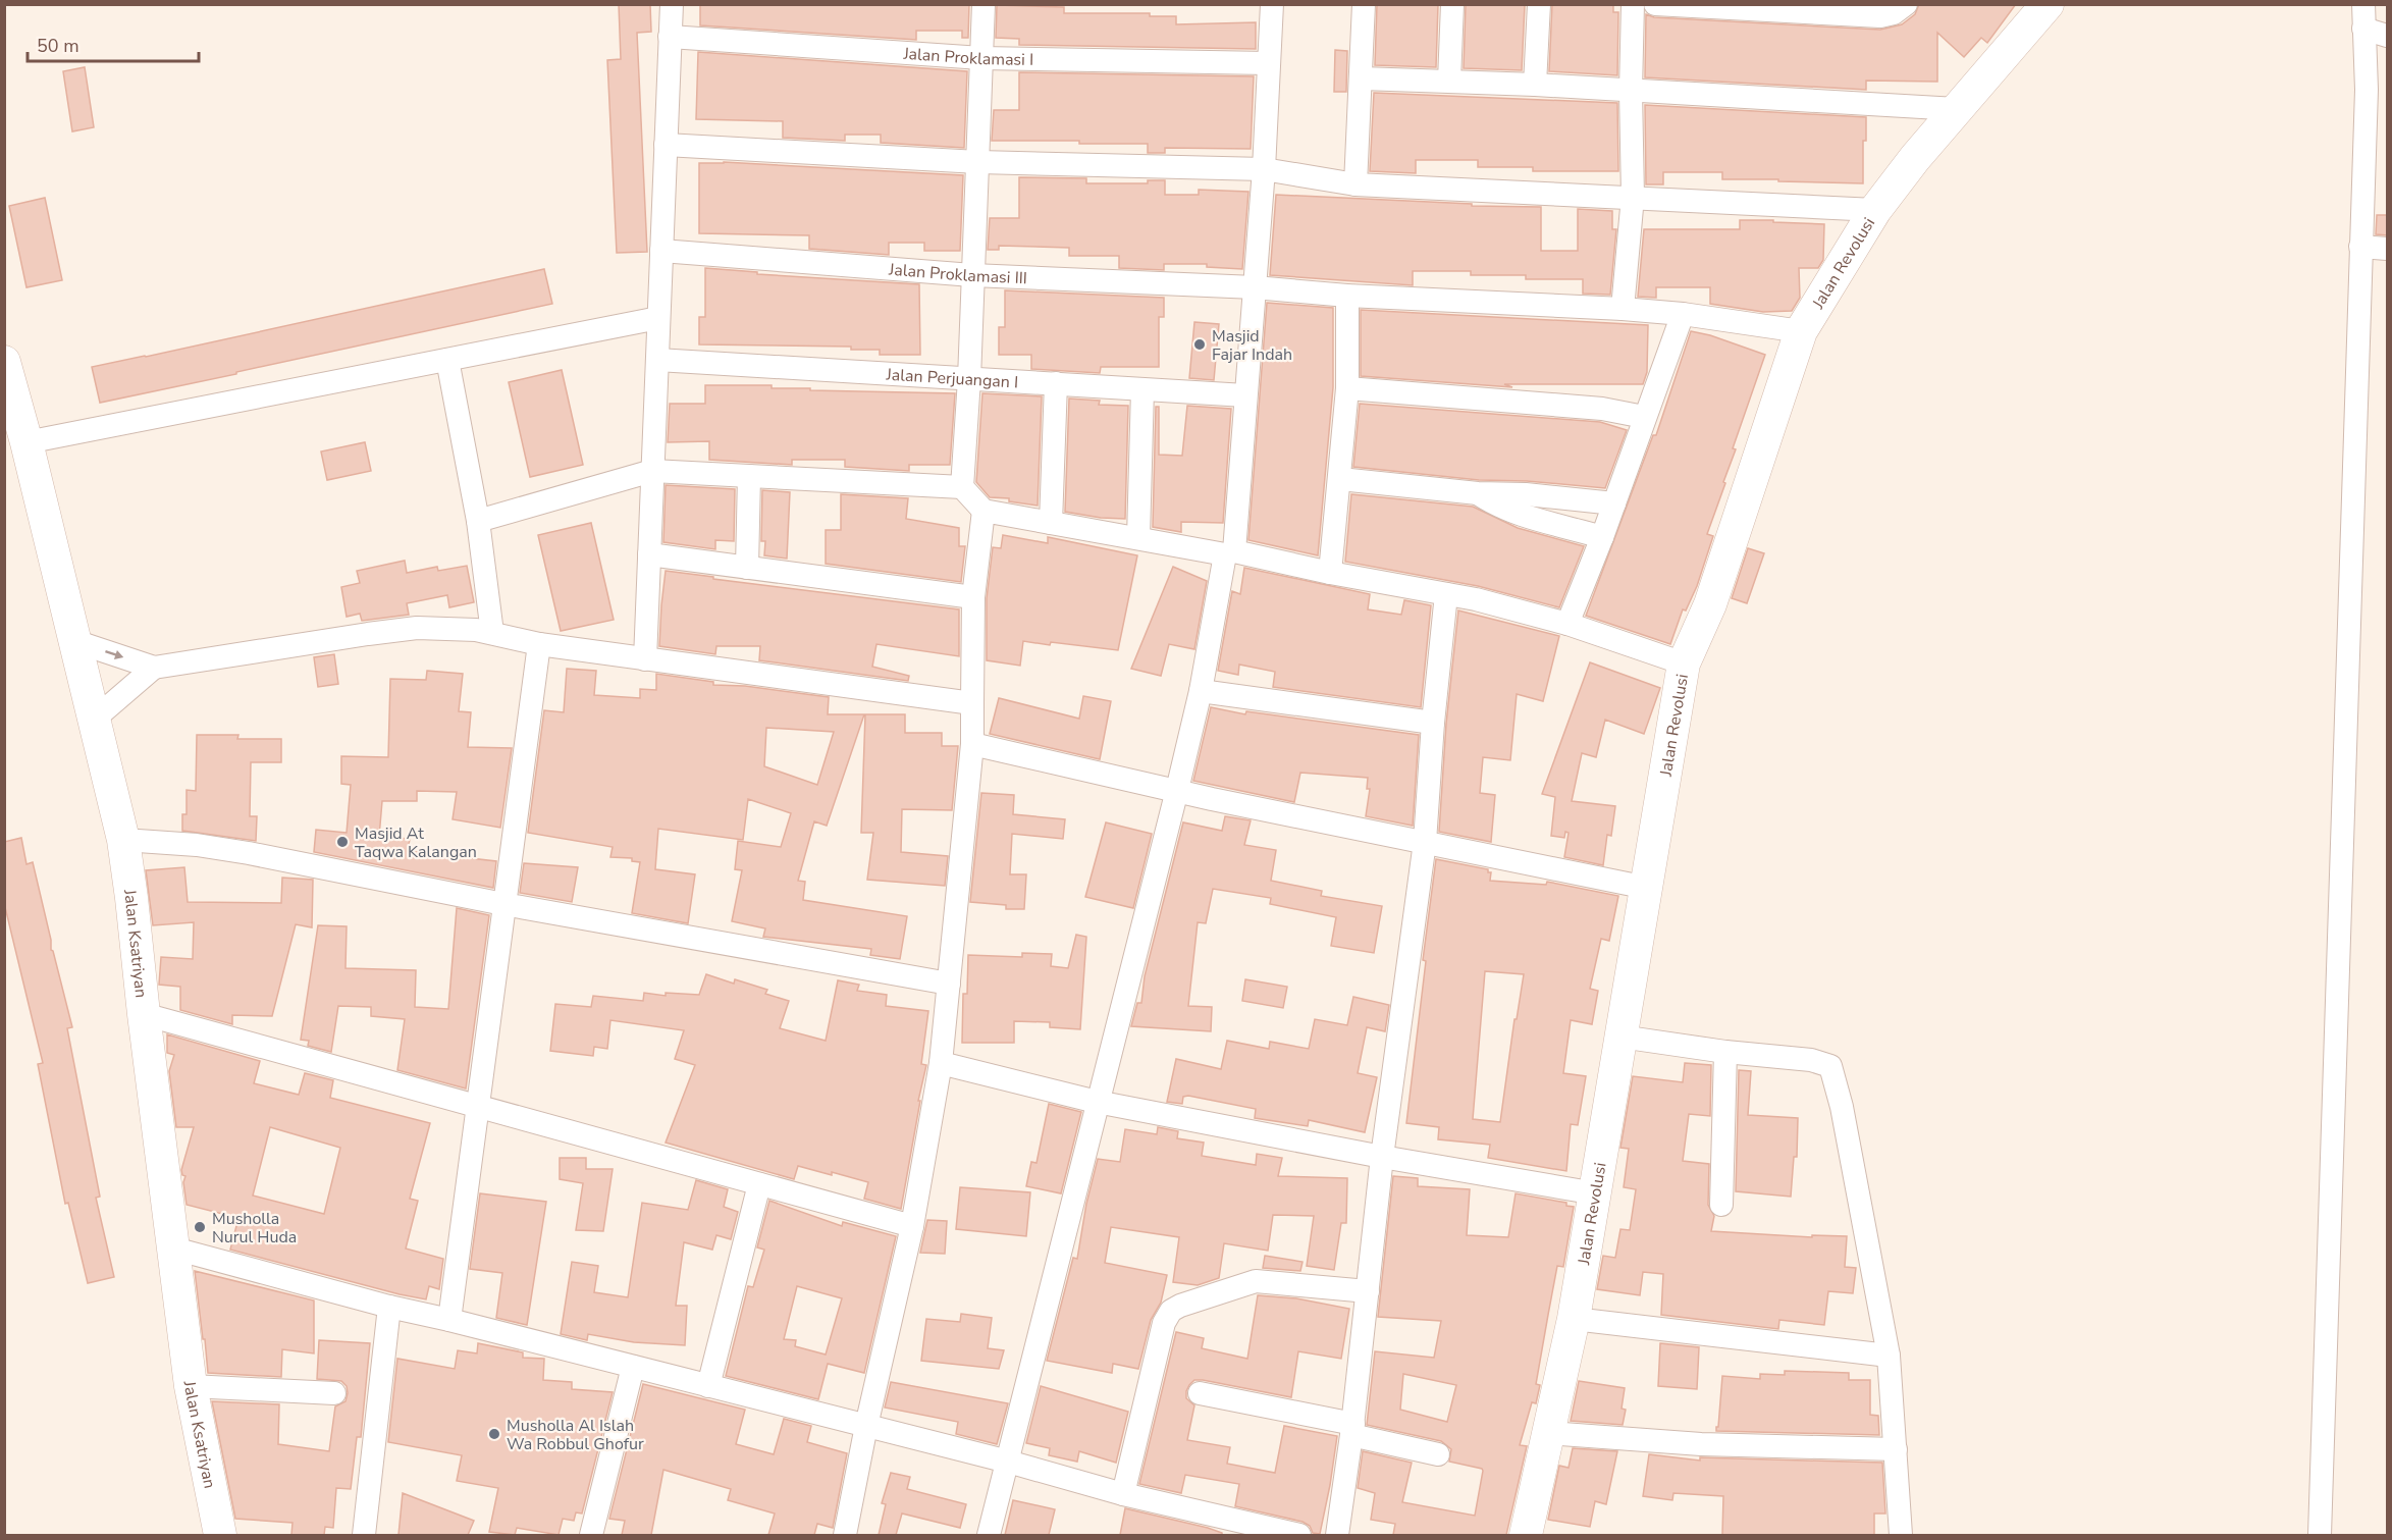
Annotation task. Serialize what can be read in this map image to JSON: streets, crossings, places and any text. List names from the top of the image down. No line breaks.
{"streets":{"street":["Jalan Proklamasi I","Jalan Revolusi","Jalan Proklamasi III","Jalan Perjuangan I","Jalan Ksatriyan"]},"crossings":[["Jalan Revolusi","Jalan Proklamasi III"]],"places":["Masjid Fajar Indah","Masjid At Taqwa Kalangan","Musholla Nurul Huda","Musholla Al Islah Wa Robbul Ghofur"],"scale_bar":"50 m"}
